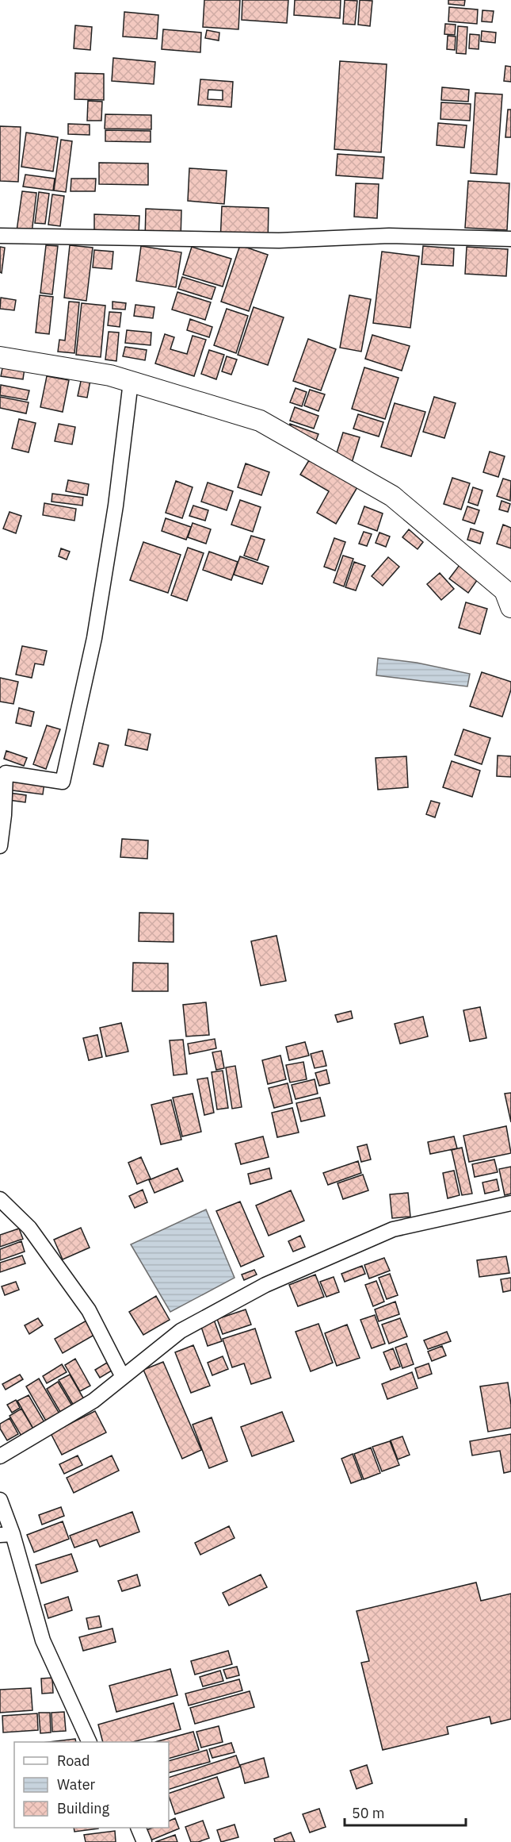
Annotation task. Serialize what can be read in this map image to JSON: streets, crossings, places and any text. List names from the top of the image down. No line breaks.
{"legend":["Road","Water","Building"],"scale_bar":"50 m"}
